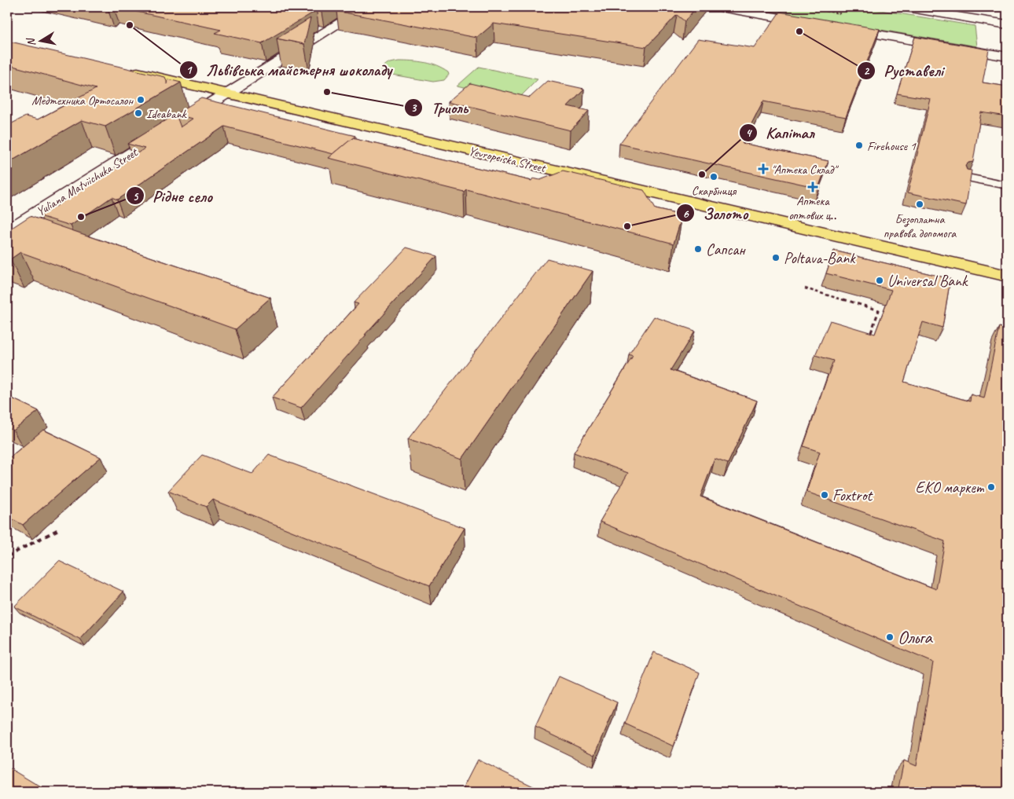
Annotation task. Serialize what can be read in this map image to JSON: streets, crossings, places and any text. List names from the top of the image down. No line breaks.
{"streets":{"main road":["Yevropeiska Street"],"street":["Yuliana Matviichuka Street"]},"crossings":[["Yevropeiska Street","Yuliana Matviichuka Street"]],"places":{"other":["Львівська майстерня шоколаду","Руставелі","Триоль","Медтехника Ортосалон","Ideabank","Firehouse 1","Капітал","Скарбниця","Безоплатна правова допомога","Рідне село","Золото","Сапсан","Poltava-Bank","Universal Bank","ЕКО маркет","Foxtrot","Ольга"],"health":["\"Аптека Склад\"","Аптека оптових ц‥"]},"north":"left"}
